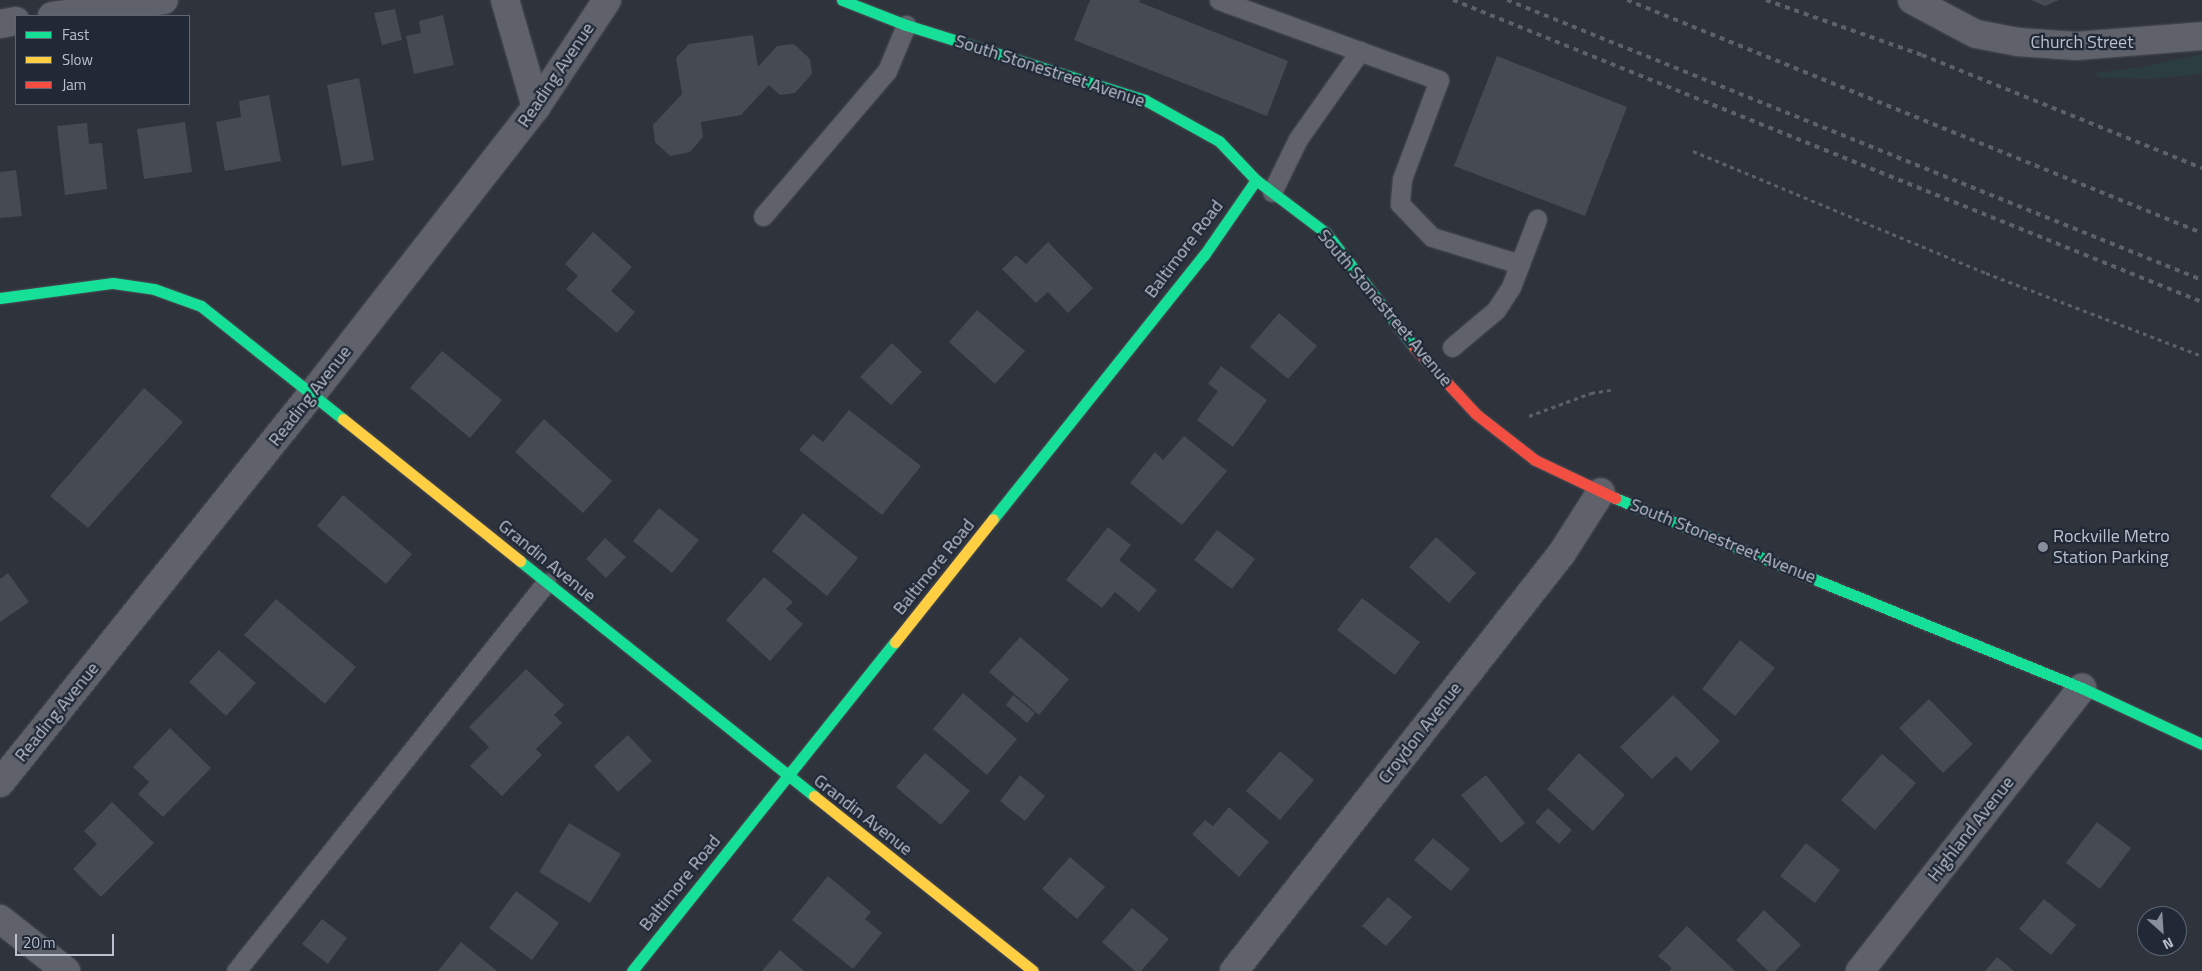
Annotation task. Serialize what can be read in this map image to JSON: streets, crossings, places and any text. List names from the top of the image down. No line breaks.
{"streets":{"street":["Church Street","South Stonestreet Avenue","Reading Avenue","Baltimore Road","Grandin Avenue","Croydon Avenue","Highland Avenue"]},"crossings":[["South Stonestreet Avenue","Baltimore Road"],["South Stonestreet Avenue","Croydon Avenue"],["South Stonestreet Avenue","Highland Avenue"],["Reading Avenue","Grandin Avenue"],["Baltimore Road","Grandin Avenue"]],"places":["Rockville Metro Station Parking"],"legend":["Fast","Slow","Jam"],"scale_bar":"20 m","north":"bottom right"}
